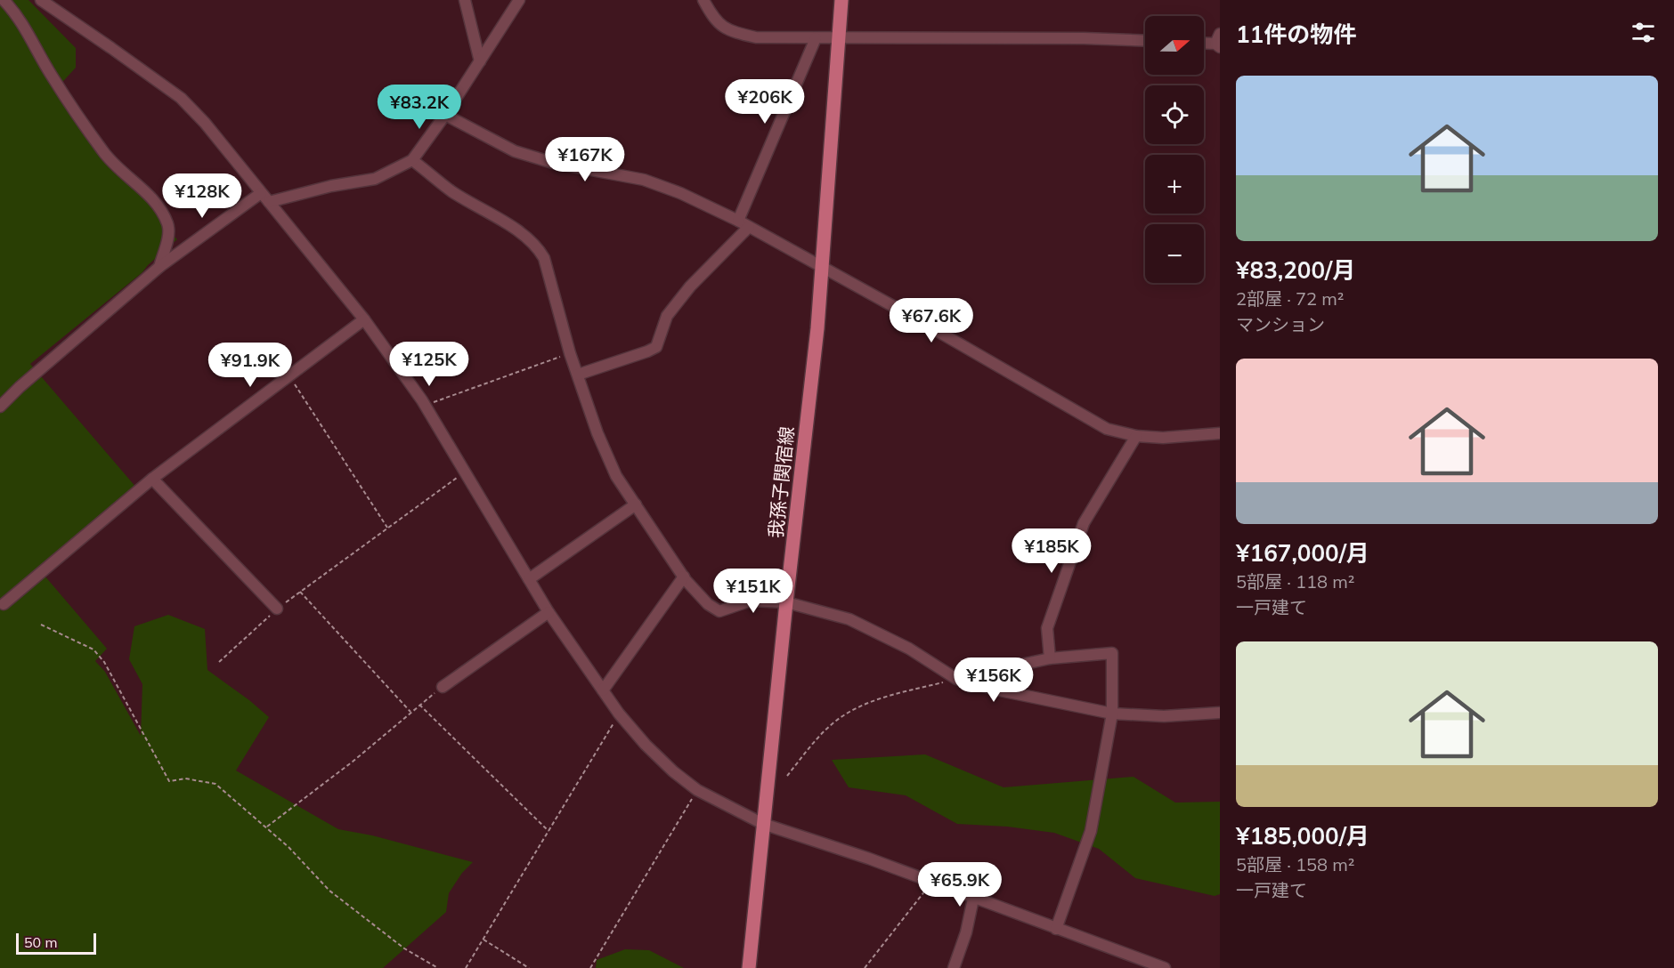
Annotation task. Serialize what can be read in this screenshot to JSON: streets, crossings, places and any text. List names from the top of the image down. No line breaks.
{"streets":{"main road":["我孫子関宿線"]},"scale_bar":"50 m","north":"right","page":{"heading":"11件の物件","map_buttons":["+","−"],"list":[{"name":"¥83,200/月","note":"2部屋 · 72 m² · マンション"},{"name":"¥167,000/月","note":"5部屋 · 118 m² · 一戸建て"},{"name":"¥185,000/月","note":"5部屋 · 158 m² · 一戸建て"}],"price":["¥206K","¥83.2K","¥167K","¥128K","¥67.6K","¥125K","¥91.9K","¥185K","¥151K","¥156K","¥65.9K"],"scale":"50 m"}}
